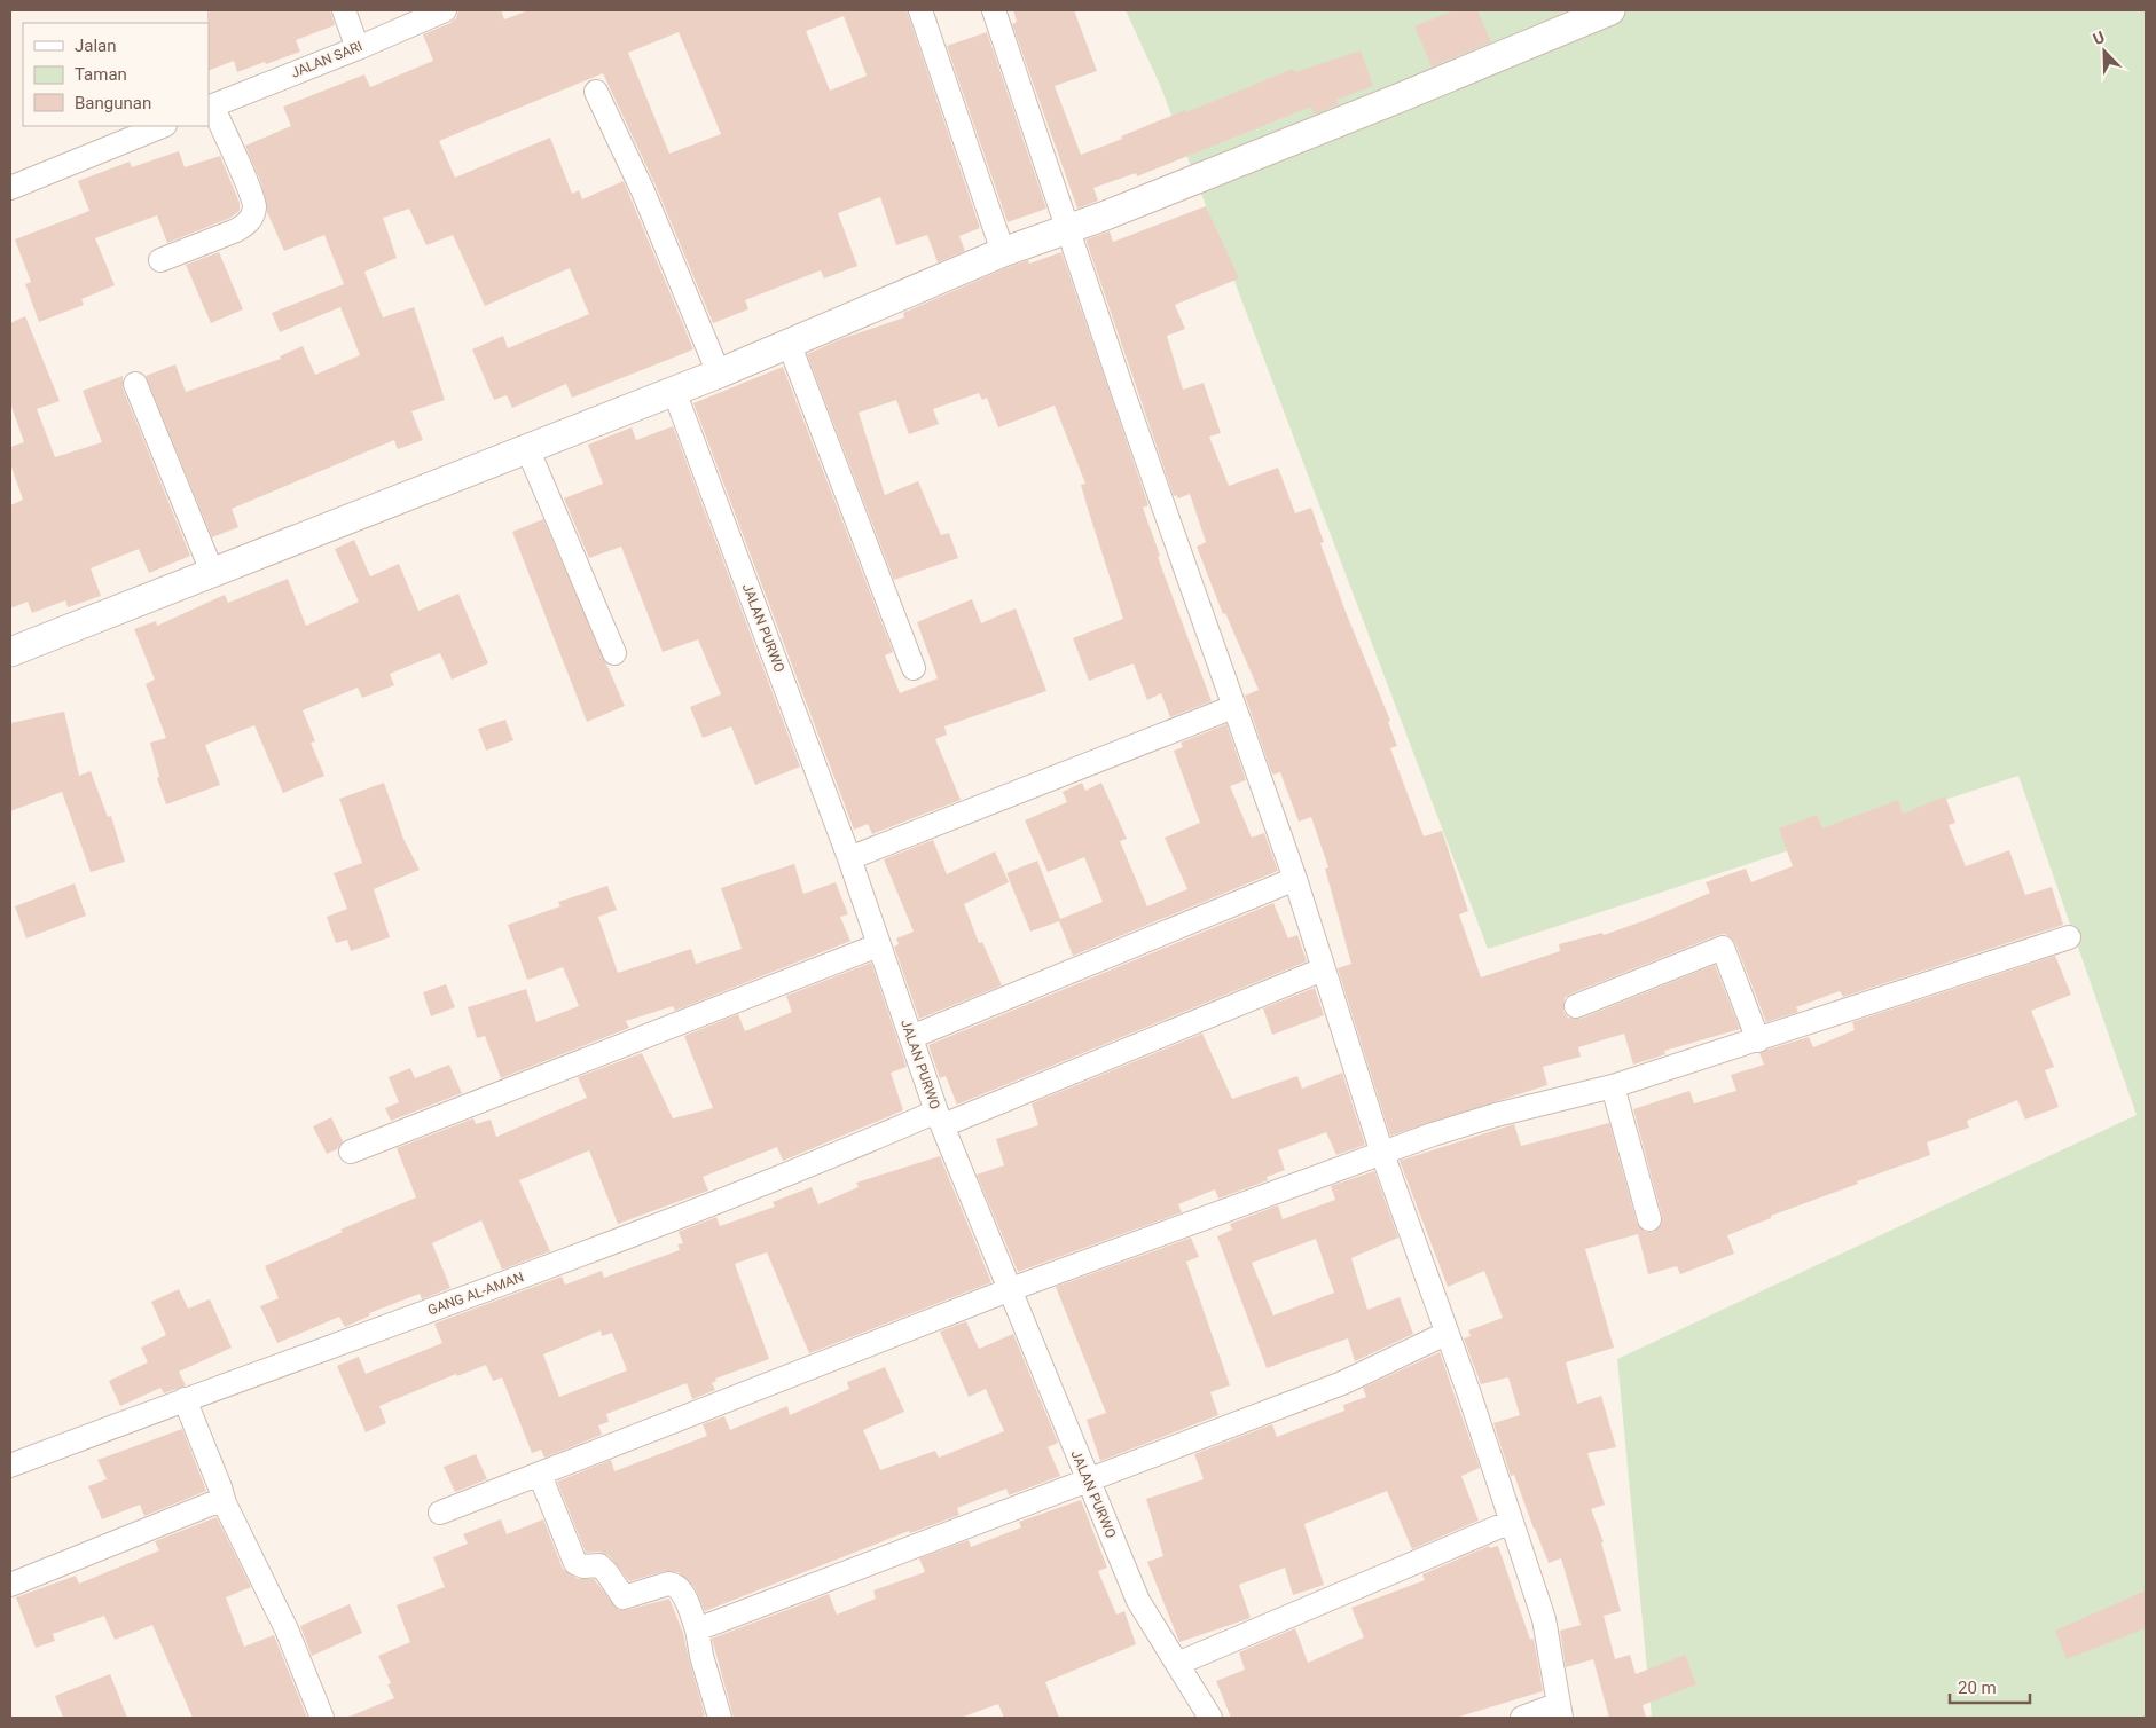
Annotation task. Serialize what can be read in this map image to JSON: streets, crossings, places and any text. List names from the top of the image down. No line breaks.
{"streets":{"street":["JALAN SARI","JALAN PURWO","GANG AL-AMAN"]},"crossings":[["JALAN PURWO","GANG AL-AMAN"]],"legend":["Jalan","Taman","Bangunan"],"scale_bar":"20 m","north":"top left"}
